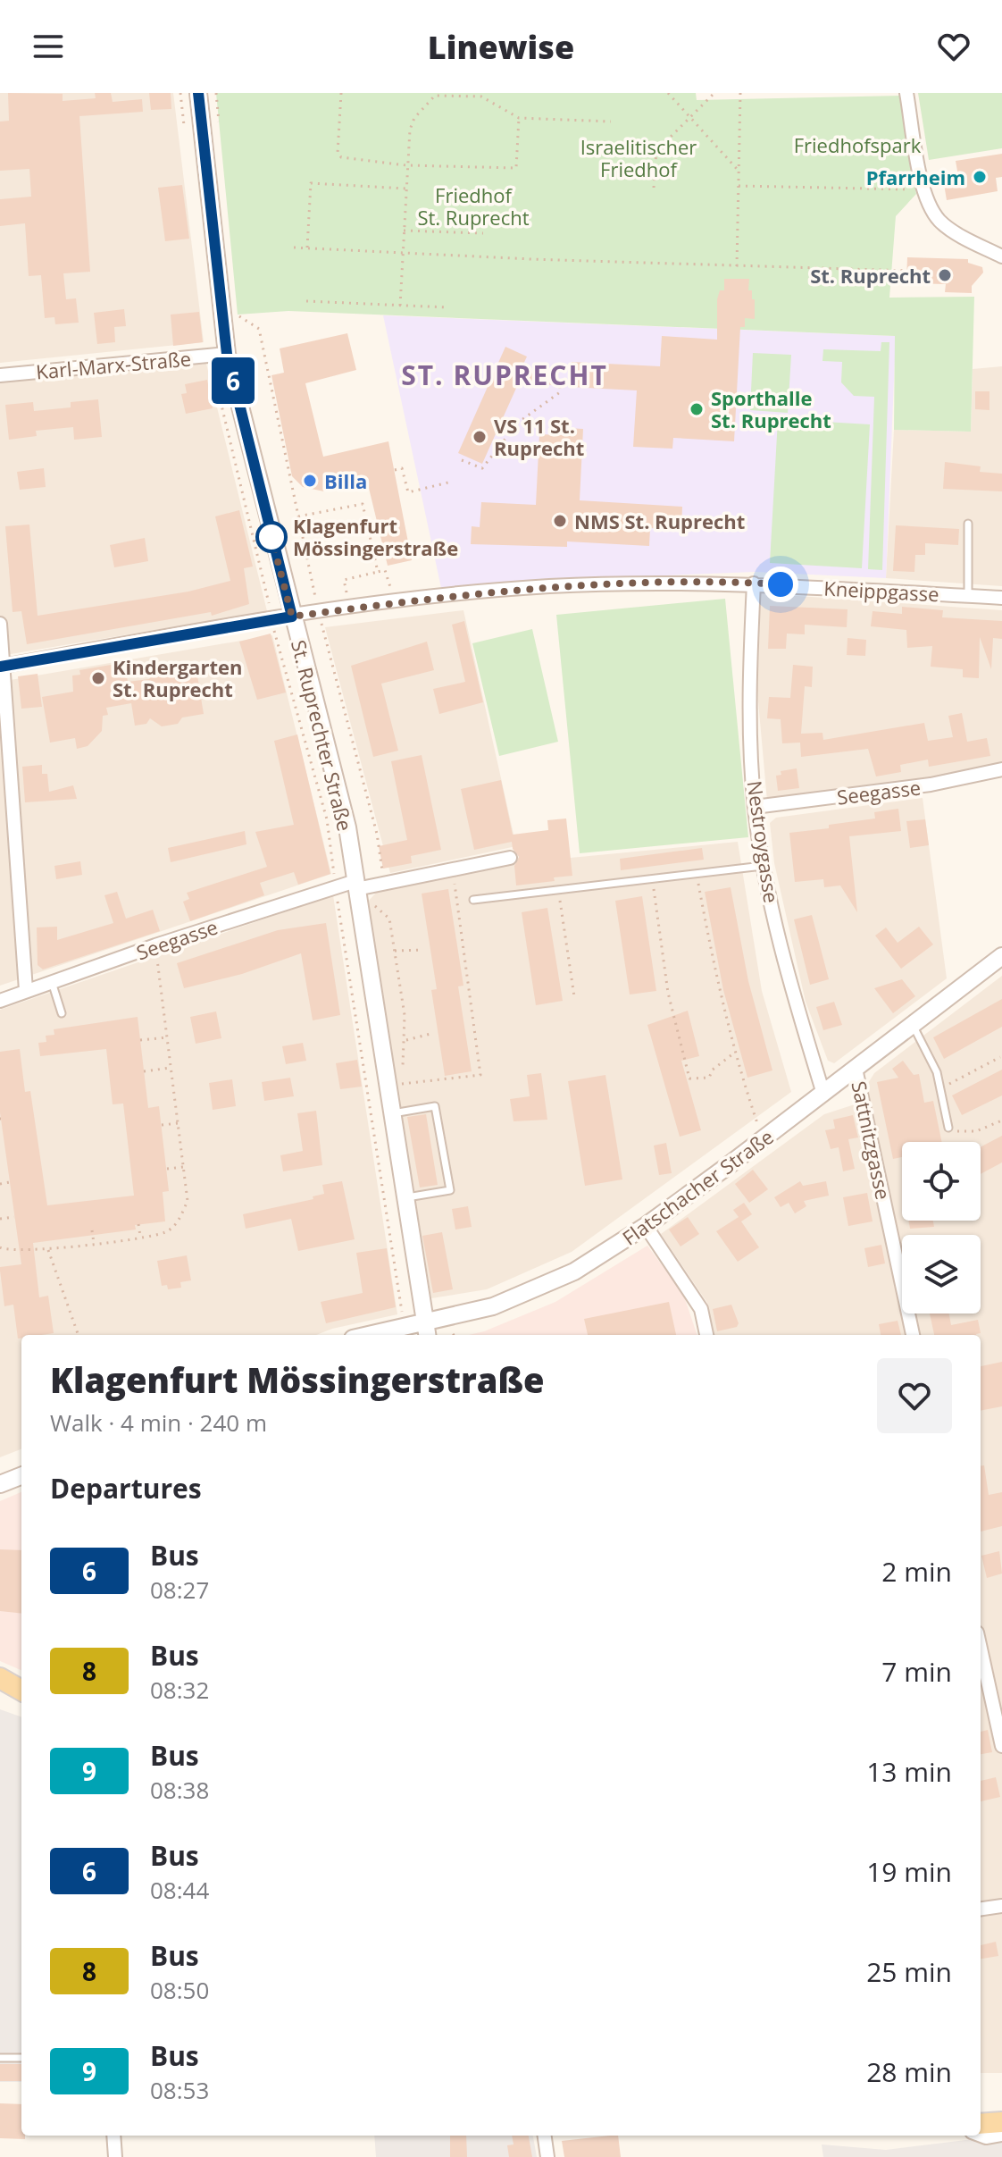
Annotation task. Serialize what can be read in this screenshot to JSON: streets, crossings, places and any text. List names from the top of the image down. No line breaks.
{"streets":{"street":["Karl-Marx-Straße","Kneippgasse","St. Ruprechter Straße","Seegasse","Nestroygasse","Sattnitzgasse","Flatschacher Straße"]},"crossings":[["Karl-Marx-Straße","St. Ruprechter Straße"],["Kneippgasse","St. Ruprechter Straße"],["Kneippgasse","Nestroygasse"],["St. Ruprechter Straße","Seegasse"],["St. Ruprechter Straße","Flatschacher Straße"],["Seegasse","Nestroygasse"],["Nestroygasse","Flatschacher Straße"],["Sattnitzgasse","Flatschacher Straße"]],"districts":["ST. RUPRECHT"],"parks":["Friedhofspark","Israelitischer Friedhof","Friedhof St. Ruprecht"],"places":["Pfarrheim","St. Ruprecht","Sporthalle St. Ruprecht","VS 11 St. Ruprecht","Billa","NMS St. Ruprecht","Klagenfurt Mössingerstraße","Kindergarten St. Ruprecht"],"lines":["bus line 6"],"page":{"header":"Linewise","on_map":"6","heading":[["Klagenfurt Mössingerstraße","Walk · 4 min · 240 m"],"Departures"],"list":[{"mark":"6","name":"Bus","note":"08:27","value":"2 min"},{"mark":"8","name":"Bus","note":"08:32","value":"7 min"},{"mark":"9","name":"Bus","note":"08:38","value":"13 min"},{"mark":"6","name":"Bus","note":"08:44","value":"19 min"},{"mark":"8","name":"Bus","note":"08:50","value":"25 min"},{"mark":"9","name":"Bus","note":"08:53","value":"28 min"}]}}
